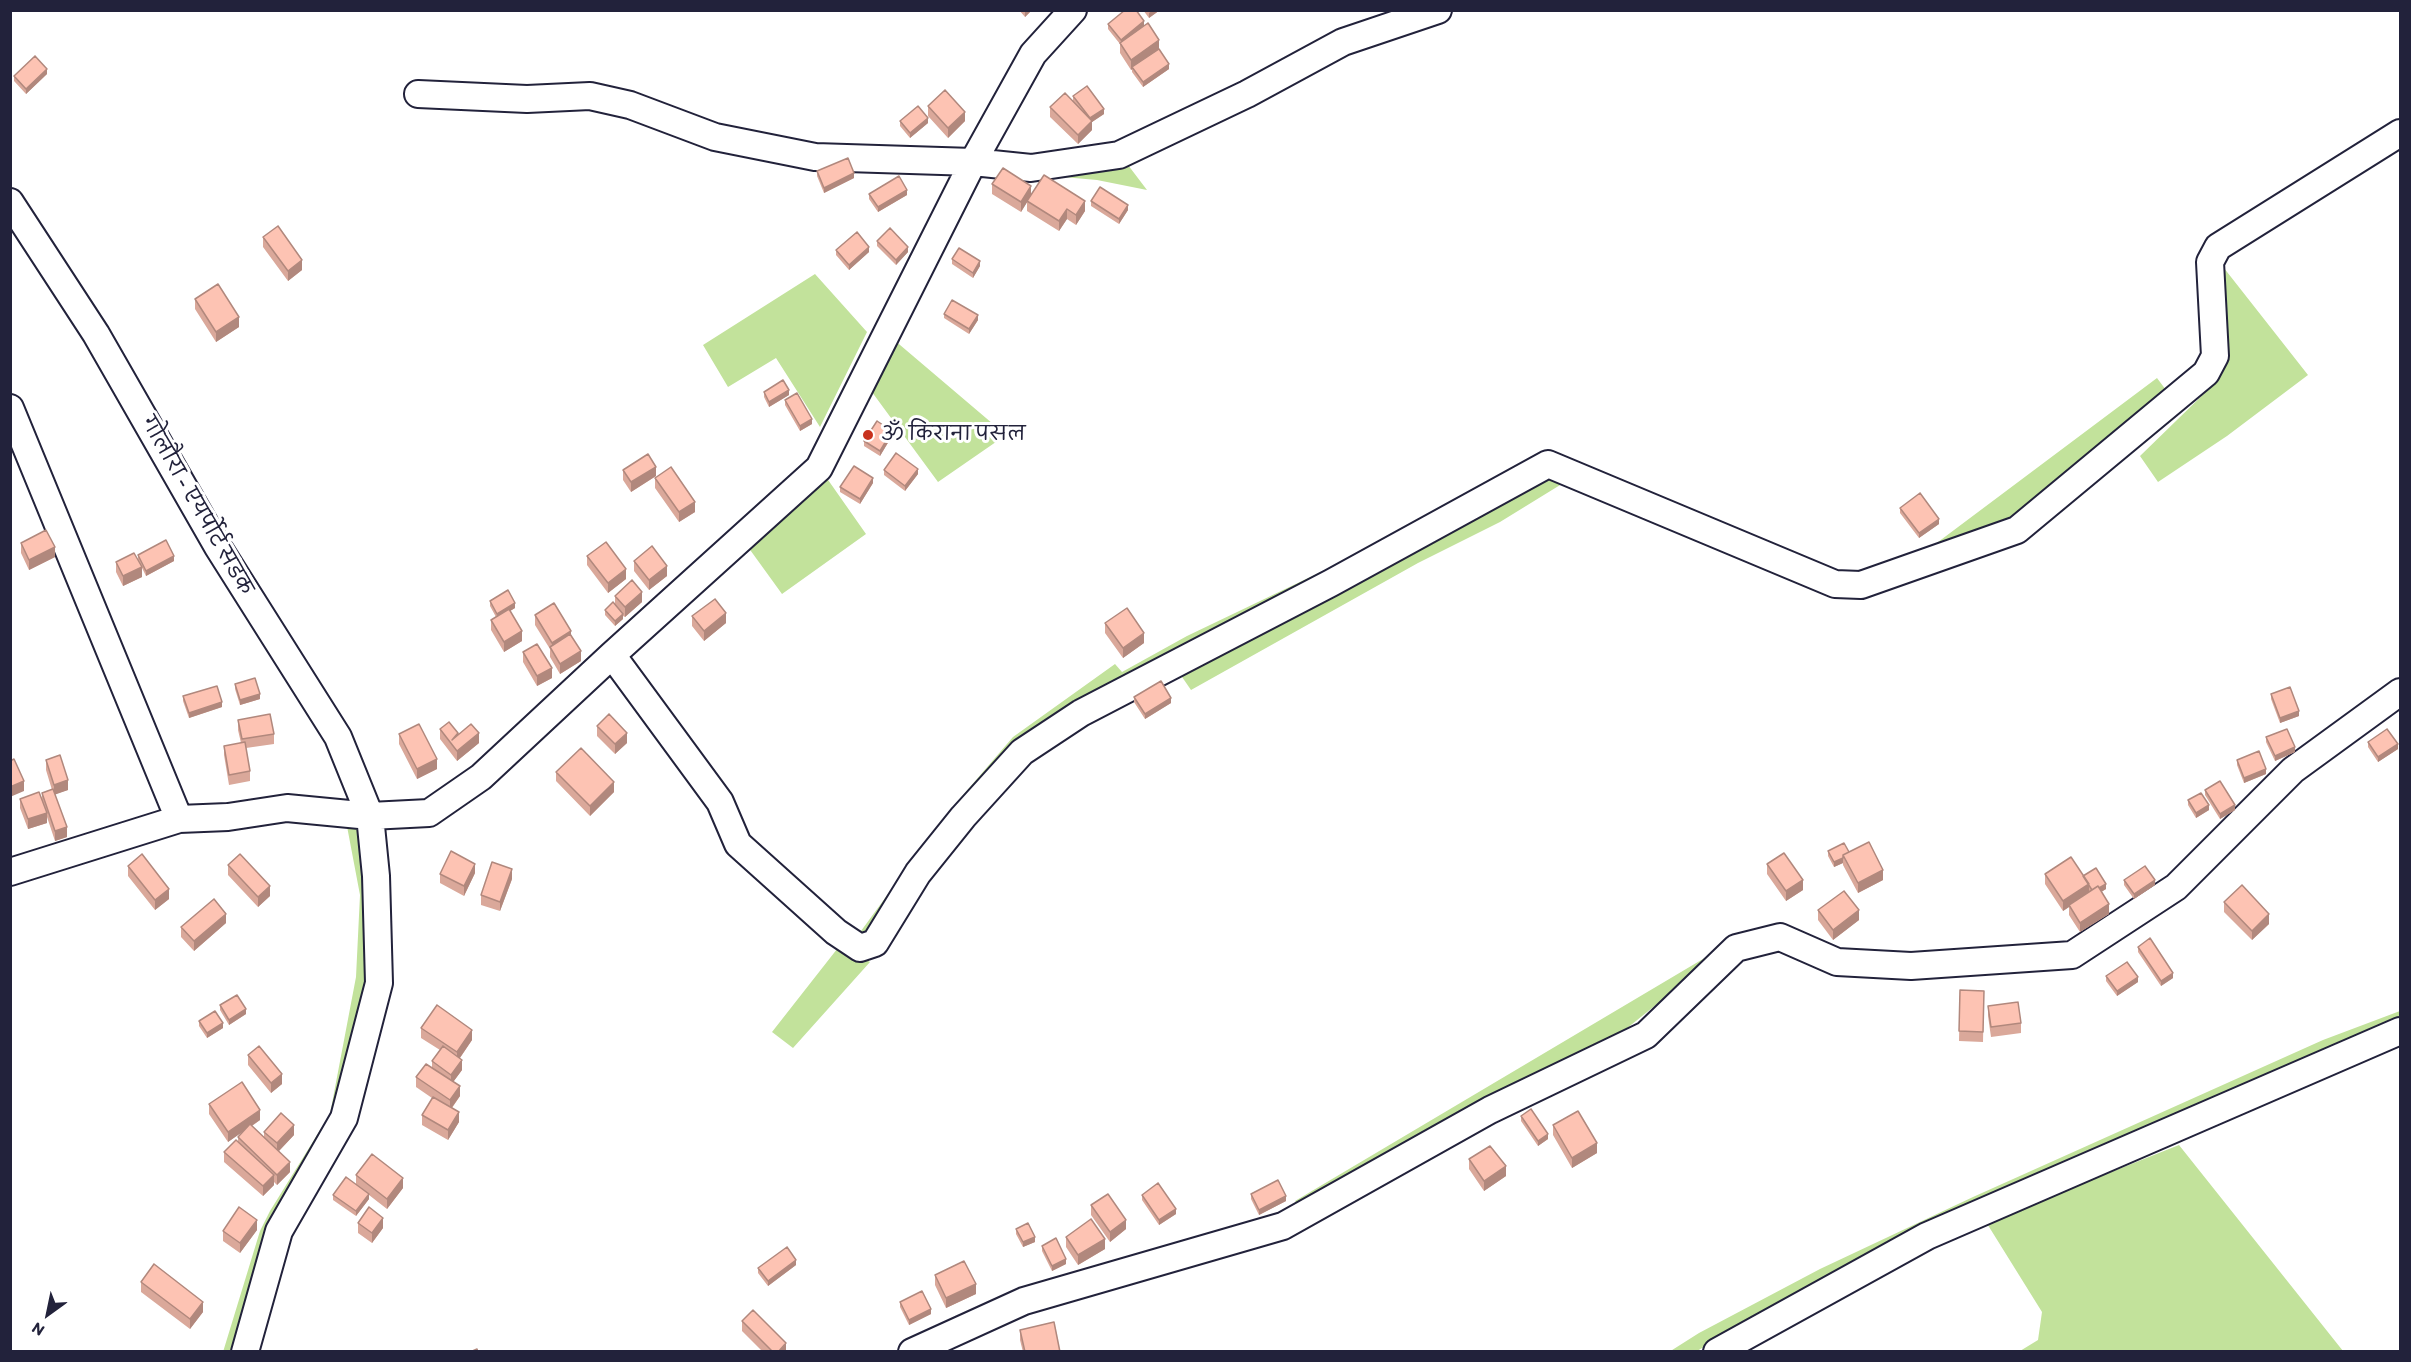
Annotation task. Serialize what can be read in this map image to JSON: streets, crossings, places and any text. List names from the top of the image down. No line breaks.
{"streets":{"street":["गोलौरा - एयर्पोर्ट सडक"]},"places":["ॐ किराना पसल"],"north":"bottom left"}
